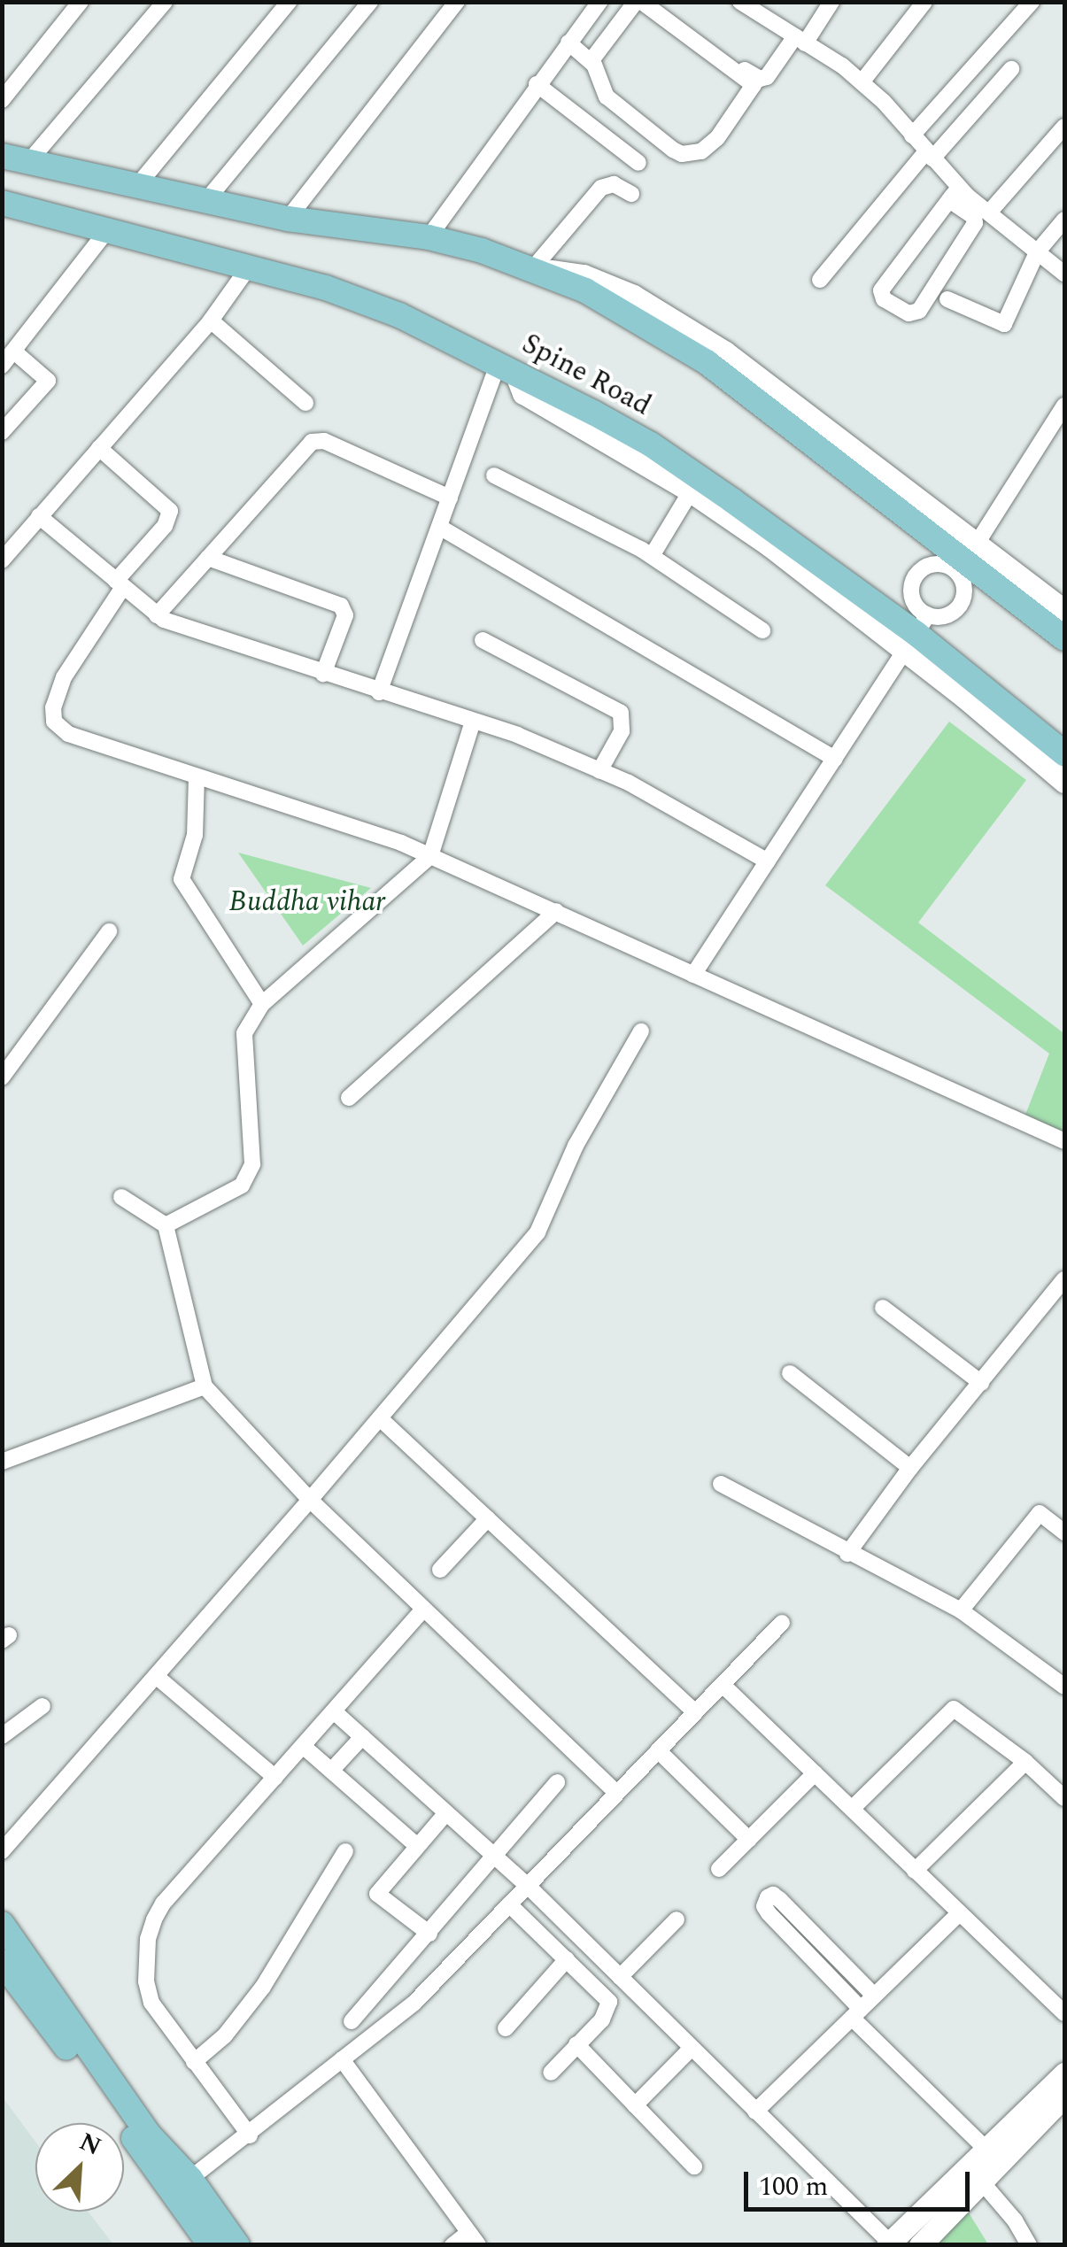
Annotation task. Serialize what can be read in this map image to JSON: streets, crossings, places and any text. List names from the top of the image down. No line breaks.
{"streets":{"main road":["Spine Road"]},"parks":["Buddha vihar"],"scale_bar":"100 m","north":"top right"}
